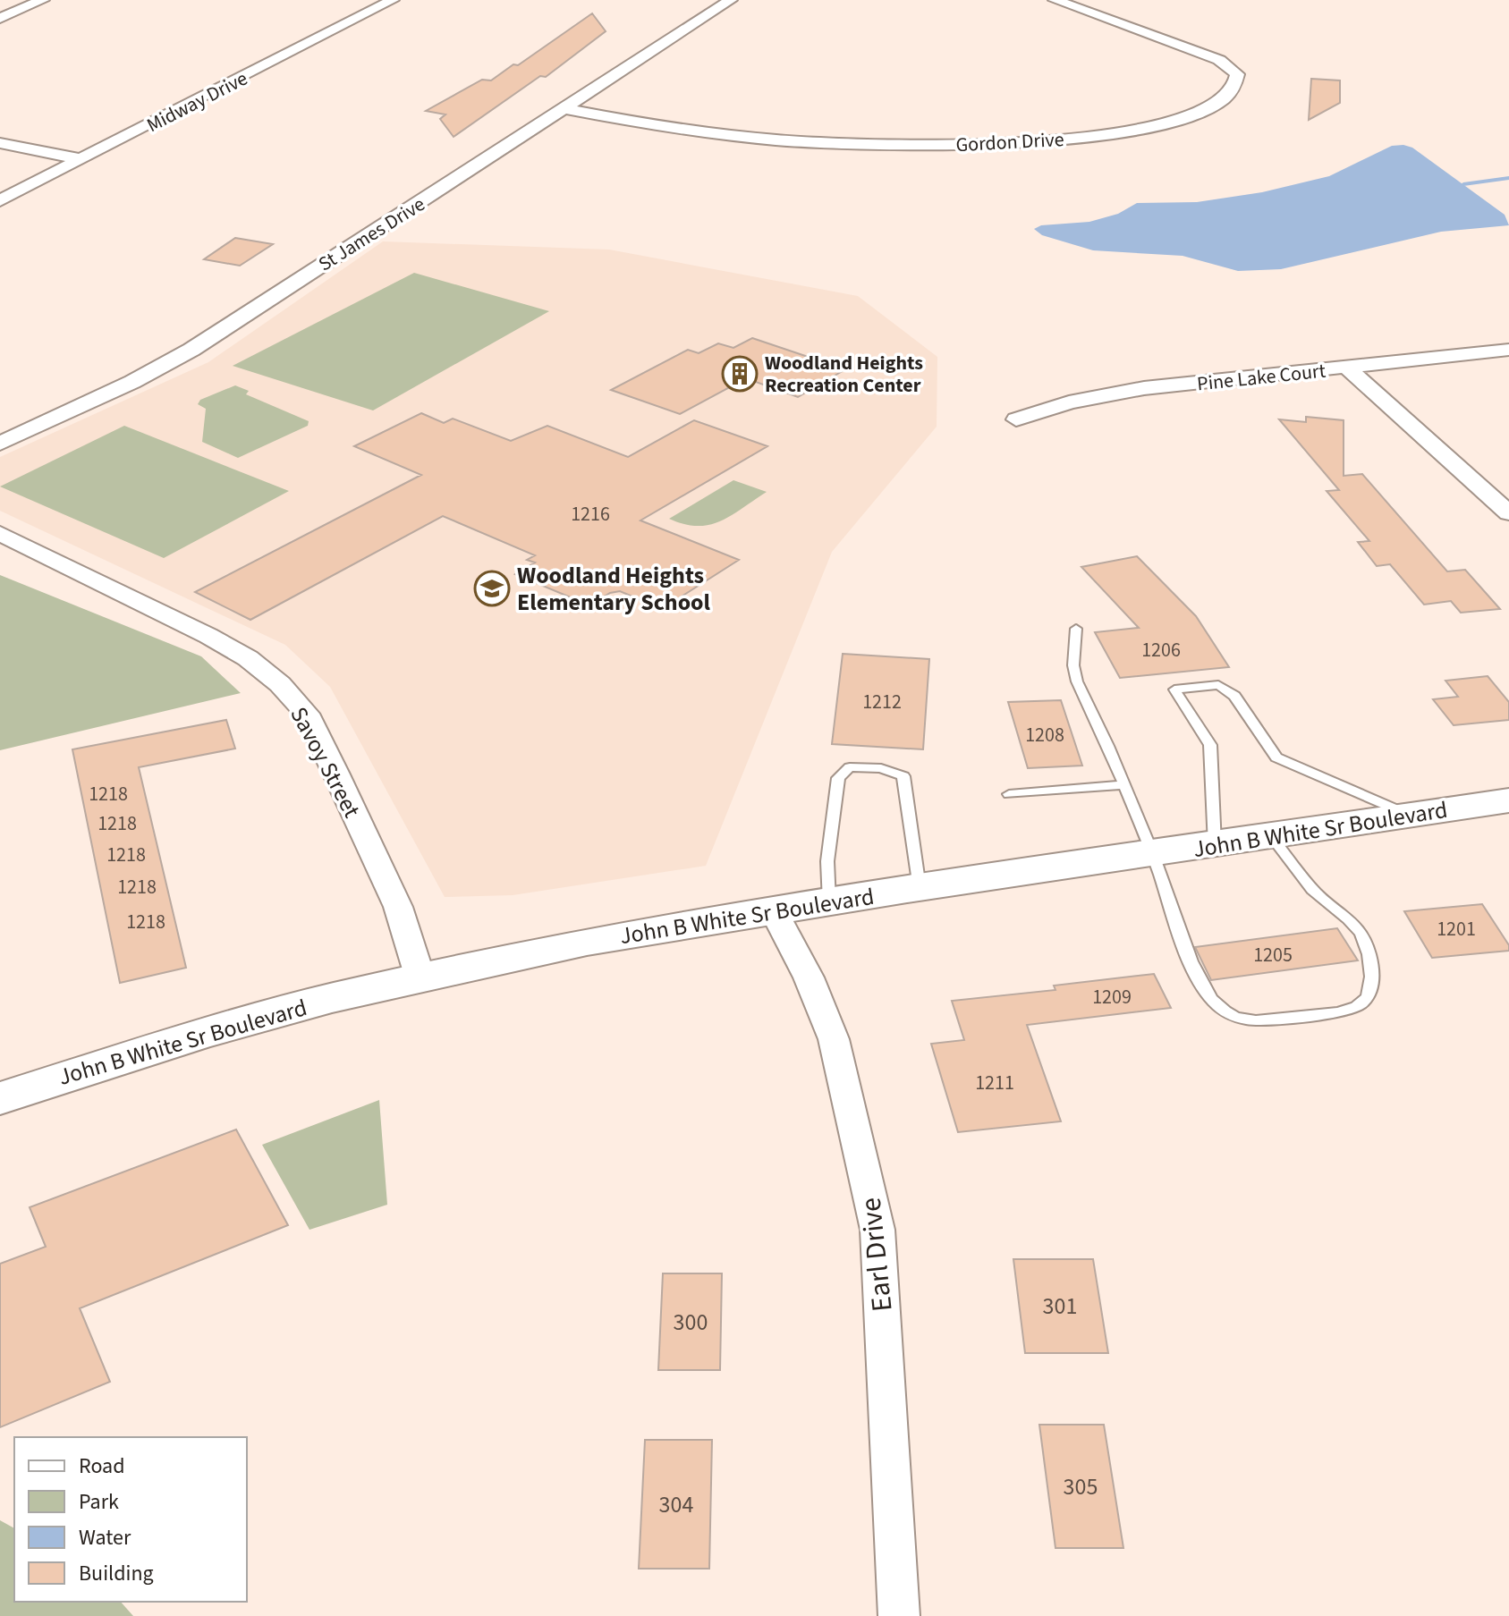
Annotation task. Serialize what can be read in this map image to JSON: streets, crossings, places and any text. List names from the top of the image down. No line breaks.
{"streets":{"main road":["John B White Sr Boulevard"],"street":["Midway Drive","Gordon Drive","St James Drive","Pine Lake Court","Savoy Street","Earl Drive"]},"crossings":[["Gordon Drive","St James Drive"],["Savoy Street","John B White Sr Boulevard"],["John B White Sr Boulevard","Earl Drive"]],"places":{"building":["Woodland Heights Recreation Center"],"school or university":["Woodland Heights Elementary School"]},"house_numbers":["1216","1206","1212","1208","1218","1218","1218","1218","1218","1201","1205","1209","1211","301","300","305","304"],"legend":["Road","Park","Water","Building"]}
